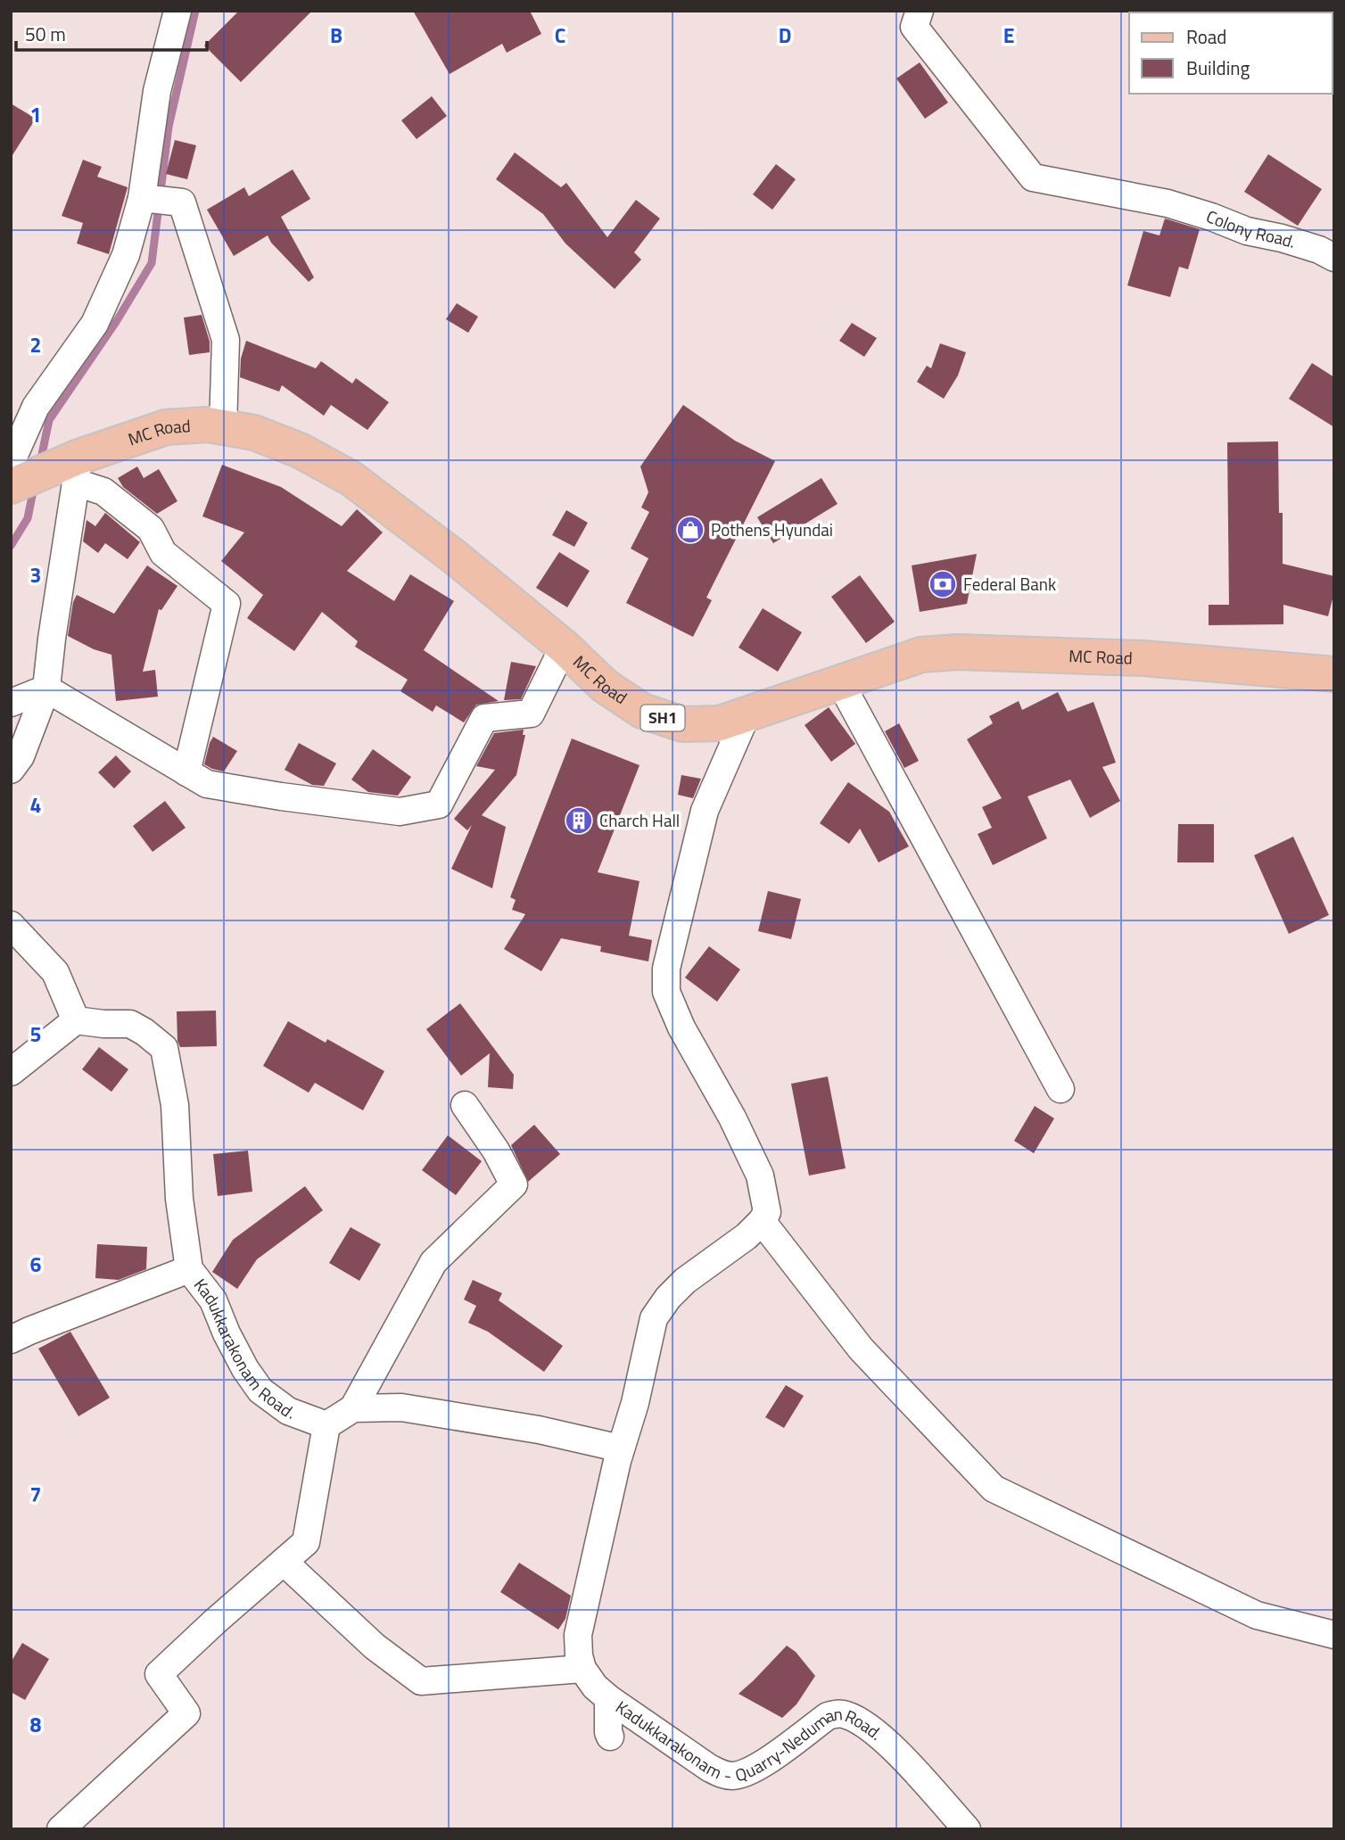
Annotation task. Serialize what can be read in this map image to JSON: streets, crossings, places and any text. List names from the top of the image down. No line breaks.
{"streets":{"main road":["MC Road","SH1"],"street":["Colony Road.","Kadukkarakonam Road.","Kadukkarakonam - Quarry-Neduman Road."]},"places":{"shop":["Pothens Hyundai"],"bank":["Federal Bank"],"building":["Charch Hall"]},"legend":["Road","Building"],"scale_bar":"50 m","grid":{"columns":["B","C","D","E"],"rows":["1","2","3","4","5","6","7","8"]}}
